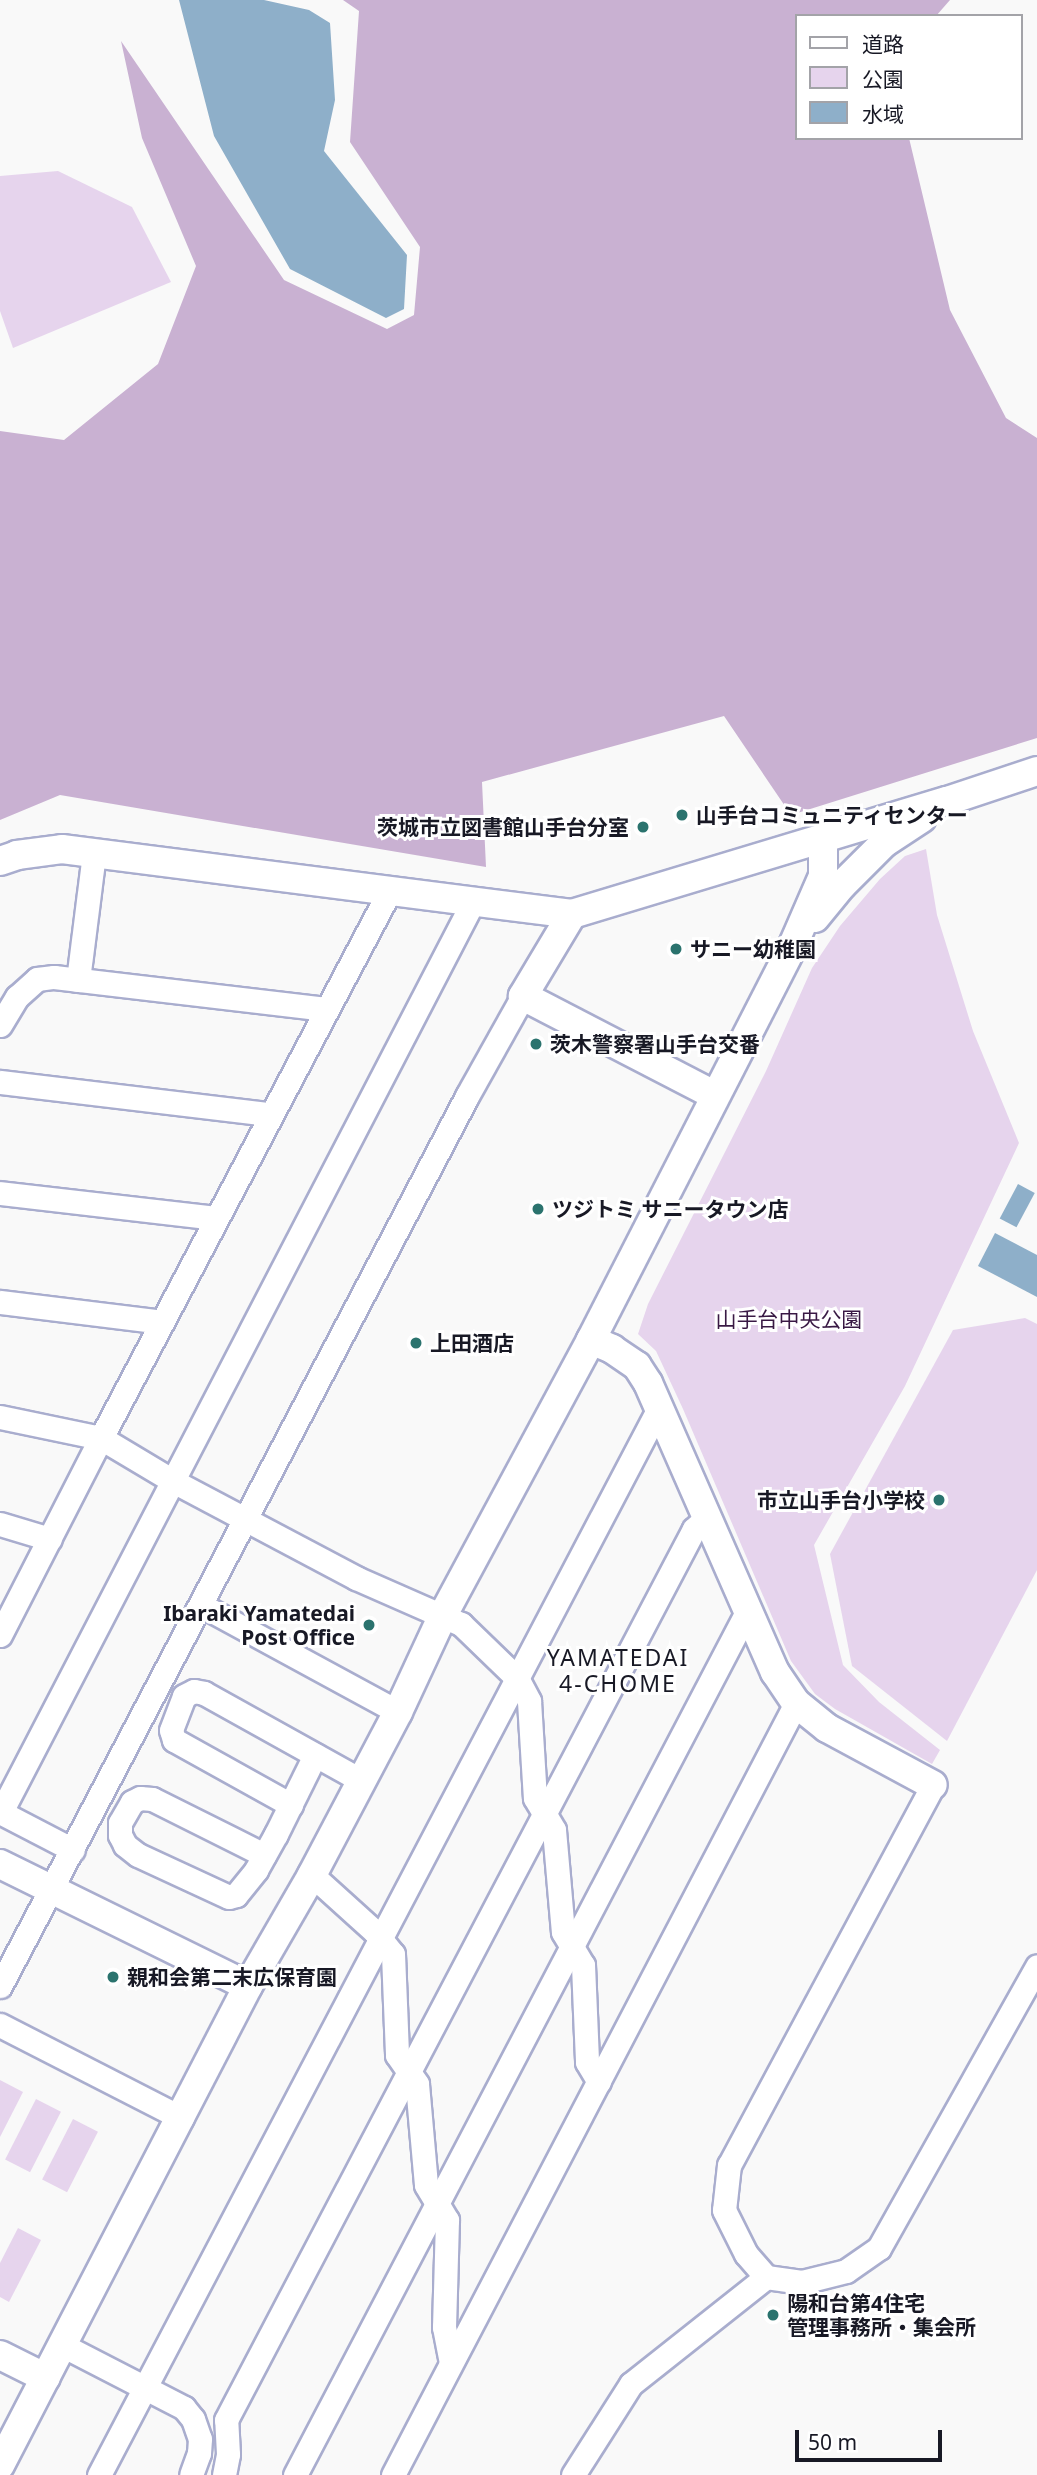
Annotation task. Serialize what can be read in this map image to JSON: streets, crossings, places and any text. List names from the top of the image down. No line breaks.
{"districts":["YAMATEDAI 4-CHOME"],"parks":["山手台中央公園"],"places":["山手台コミュニティセンター","茨城市立図書館山手台分室","サニー幼稚園","茨木警察署山手台交番","ツジトミ サニータウン店","上田酒店","市立山手台小学校","Ibaraki Yamatedai Post Office","親和会第二末広保育園","陽和台第4住宅 管理事務所・集会所"],"legend":["道路","公園","水域"],"scale_bar":"50 m"}
